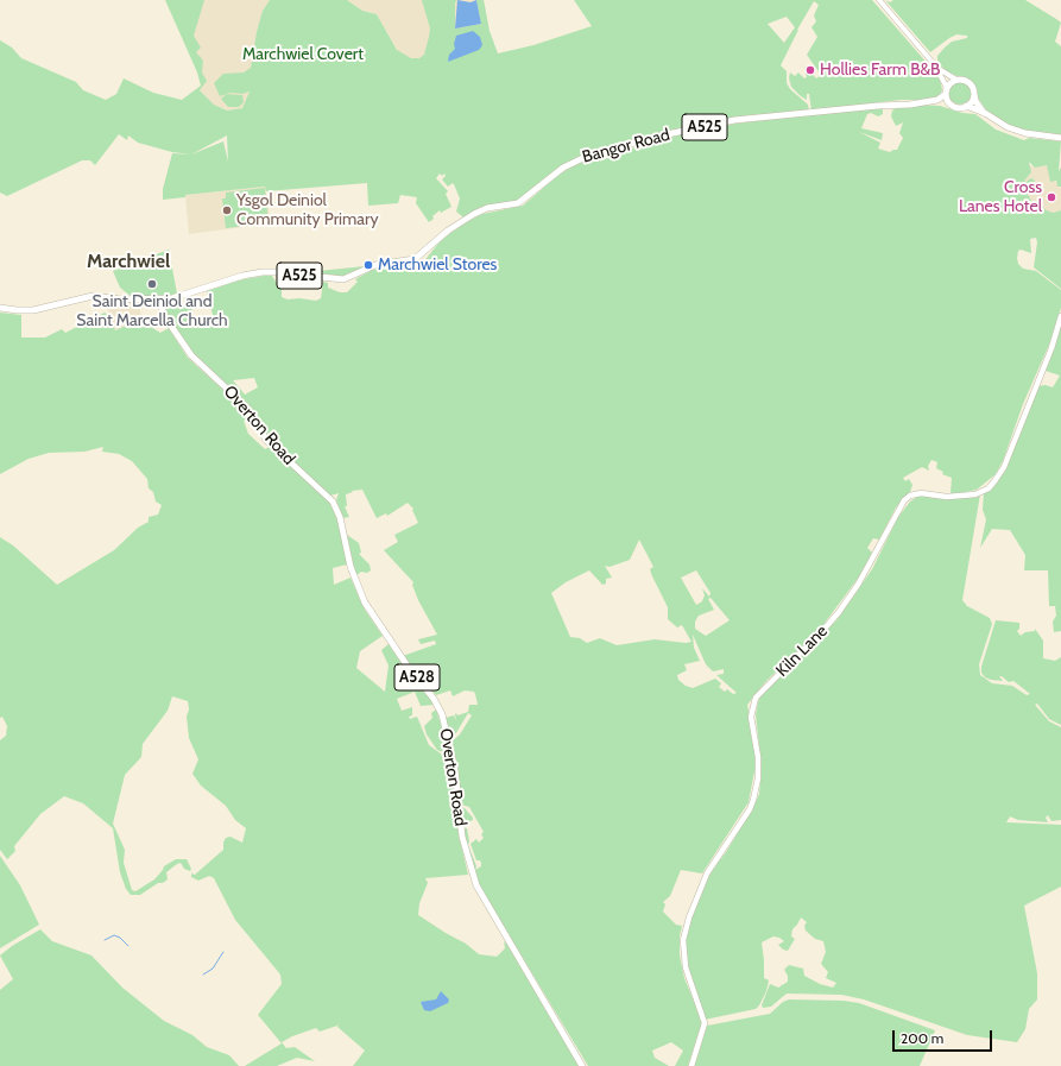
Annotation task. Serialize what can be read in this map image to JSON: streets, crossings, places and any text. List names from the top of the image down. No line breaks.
{"streets":{"main road":["A525","Bangor Road","Overton Road","Kiln Lane","A528"]},"crossings":[["A525","Bangor Road"],["A525","Overton Road"],["Bangor Road","Overton Road"]],"districts":["Marchwiel"],"parks":["Marchwiel Covert"],"places":["Hollies Farm B&B","Cross Lanes Hotel","Ysgol Deiniol Community Primary","Marchwiel Stores","Saint Deiniol and Saint Marcella Church"],"scale_bar":"200 m"}
